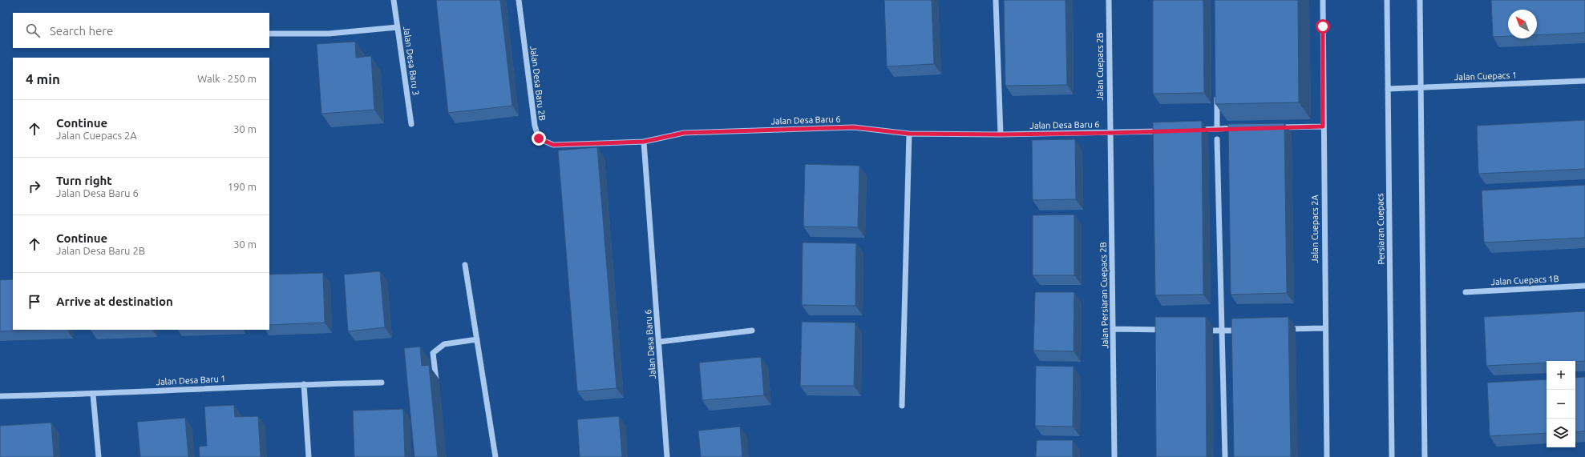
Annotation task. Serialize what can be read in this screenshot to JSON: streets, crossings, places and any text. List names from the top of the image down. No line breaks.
{"streets":{"street":["Jalan Desa Baru 3","Jalan Cuepacs 2B","Jalan Cuepacs 1","Jalan Desa Baru 2B","Jalan Desa Baru 6","Jalan Cuepacs 2A","Persiaran Cuepacs","Jalan Cuepacs 1B","Jalan Persiaran Cuepacs 2B","Jalan Desa Baru 1"]},"crossings":[["Jalan Cuepacs 2B","Jalan Desa Baru 6"],["Jalan Cuepacs 2B","Jalan Persiaran Cuepacs 2B"],["Jalan Cuepacs 1","Persiaran Cuepacs"],["Jalan Desa Baru 2B","Jalan Desa Baru 6"],["Jalan Desa Baru 6","Jalan Persiaran Cuepacs 2B"]],"north":"top left","page":{"search":"Search here","heading":["4 min","Walk · 250 m"],"list":[["Continue","Jalan Cuepacs 2A","30 m"],["Turn right","Jalan Desa Baru 6","190 m"],["Continue","Jalan Desa Baru 2B","30 m"],"Arrive at destination"],"map_buttons":["+","−"]}}
